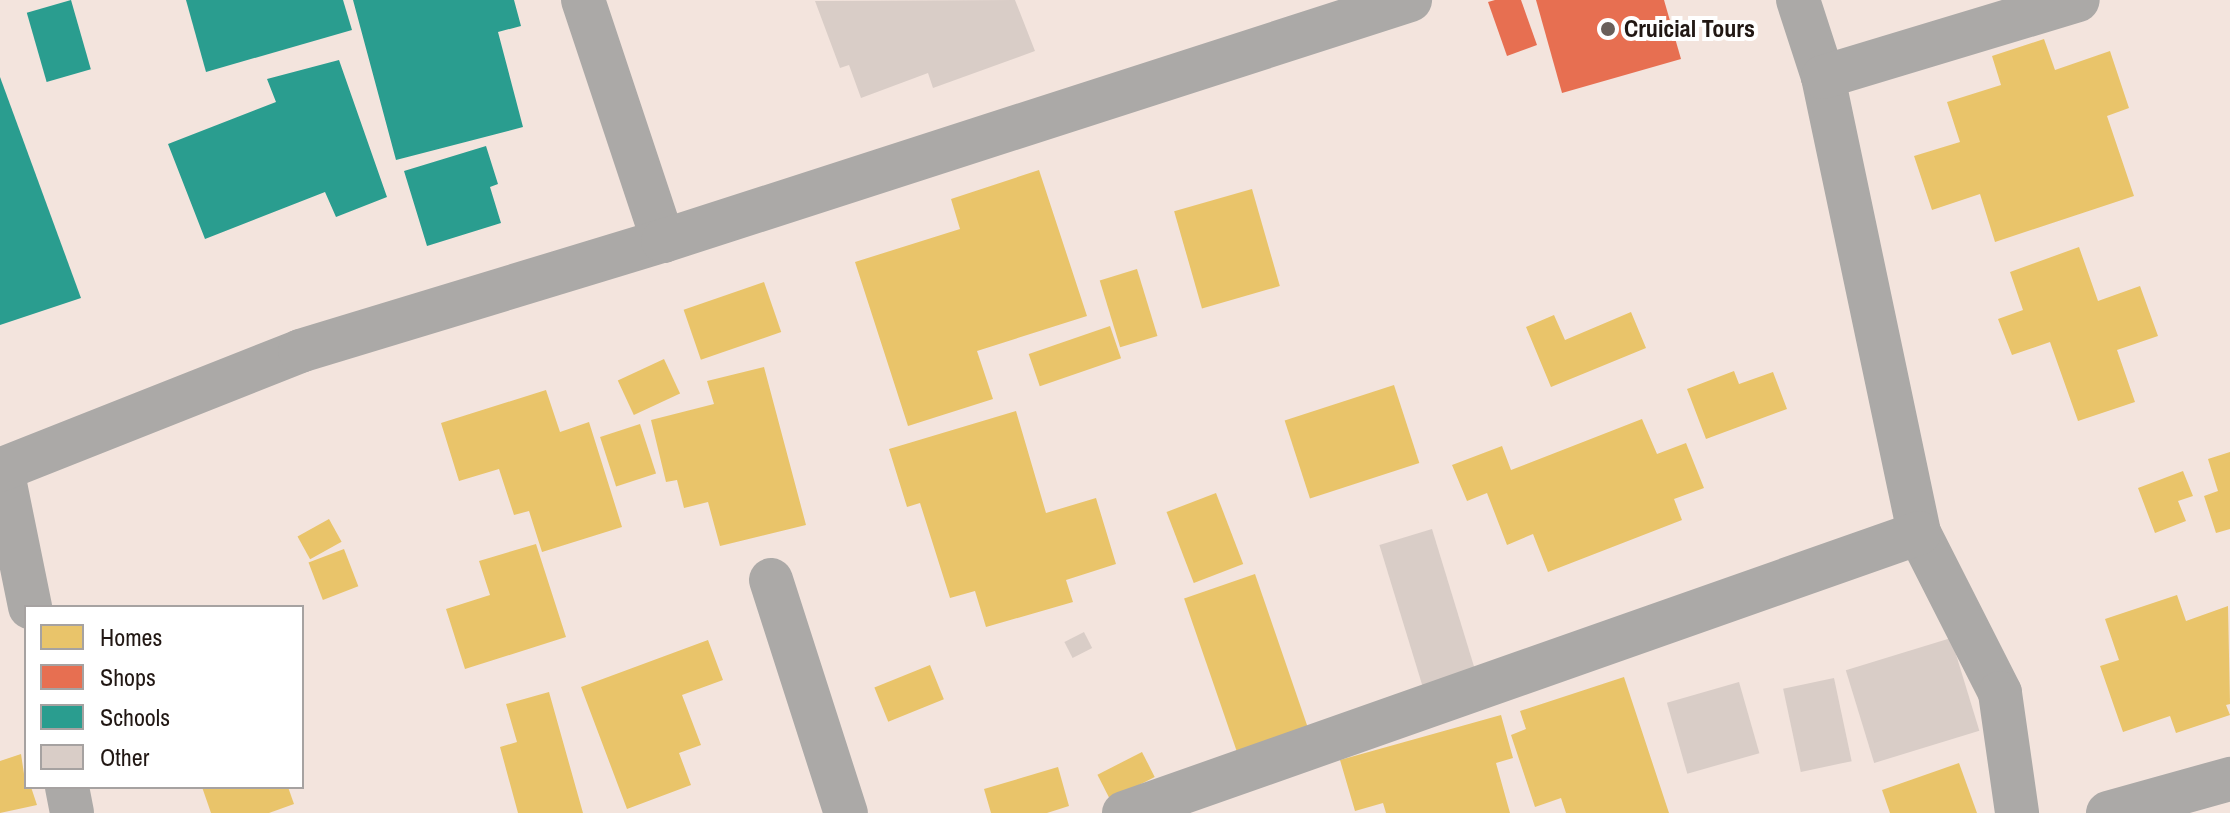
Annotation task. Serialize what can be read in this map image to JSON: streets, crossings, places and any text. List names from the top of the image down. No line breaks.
{"places":["Cruicial Tours"],"legend":["Homes","Shops","Schools","Other"]}
